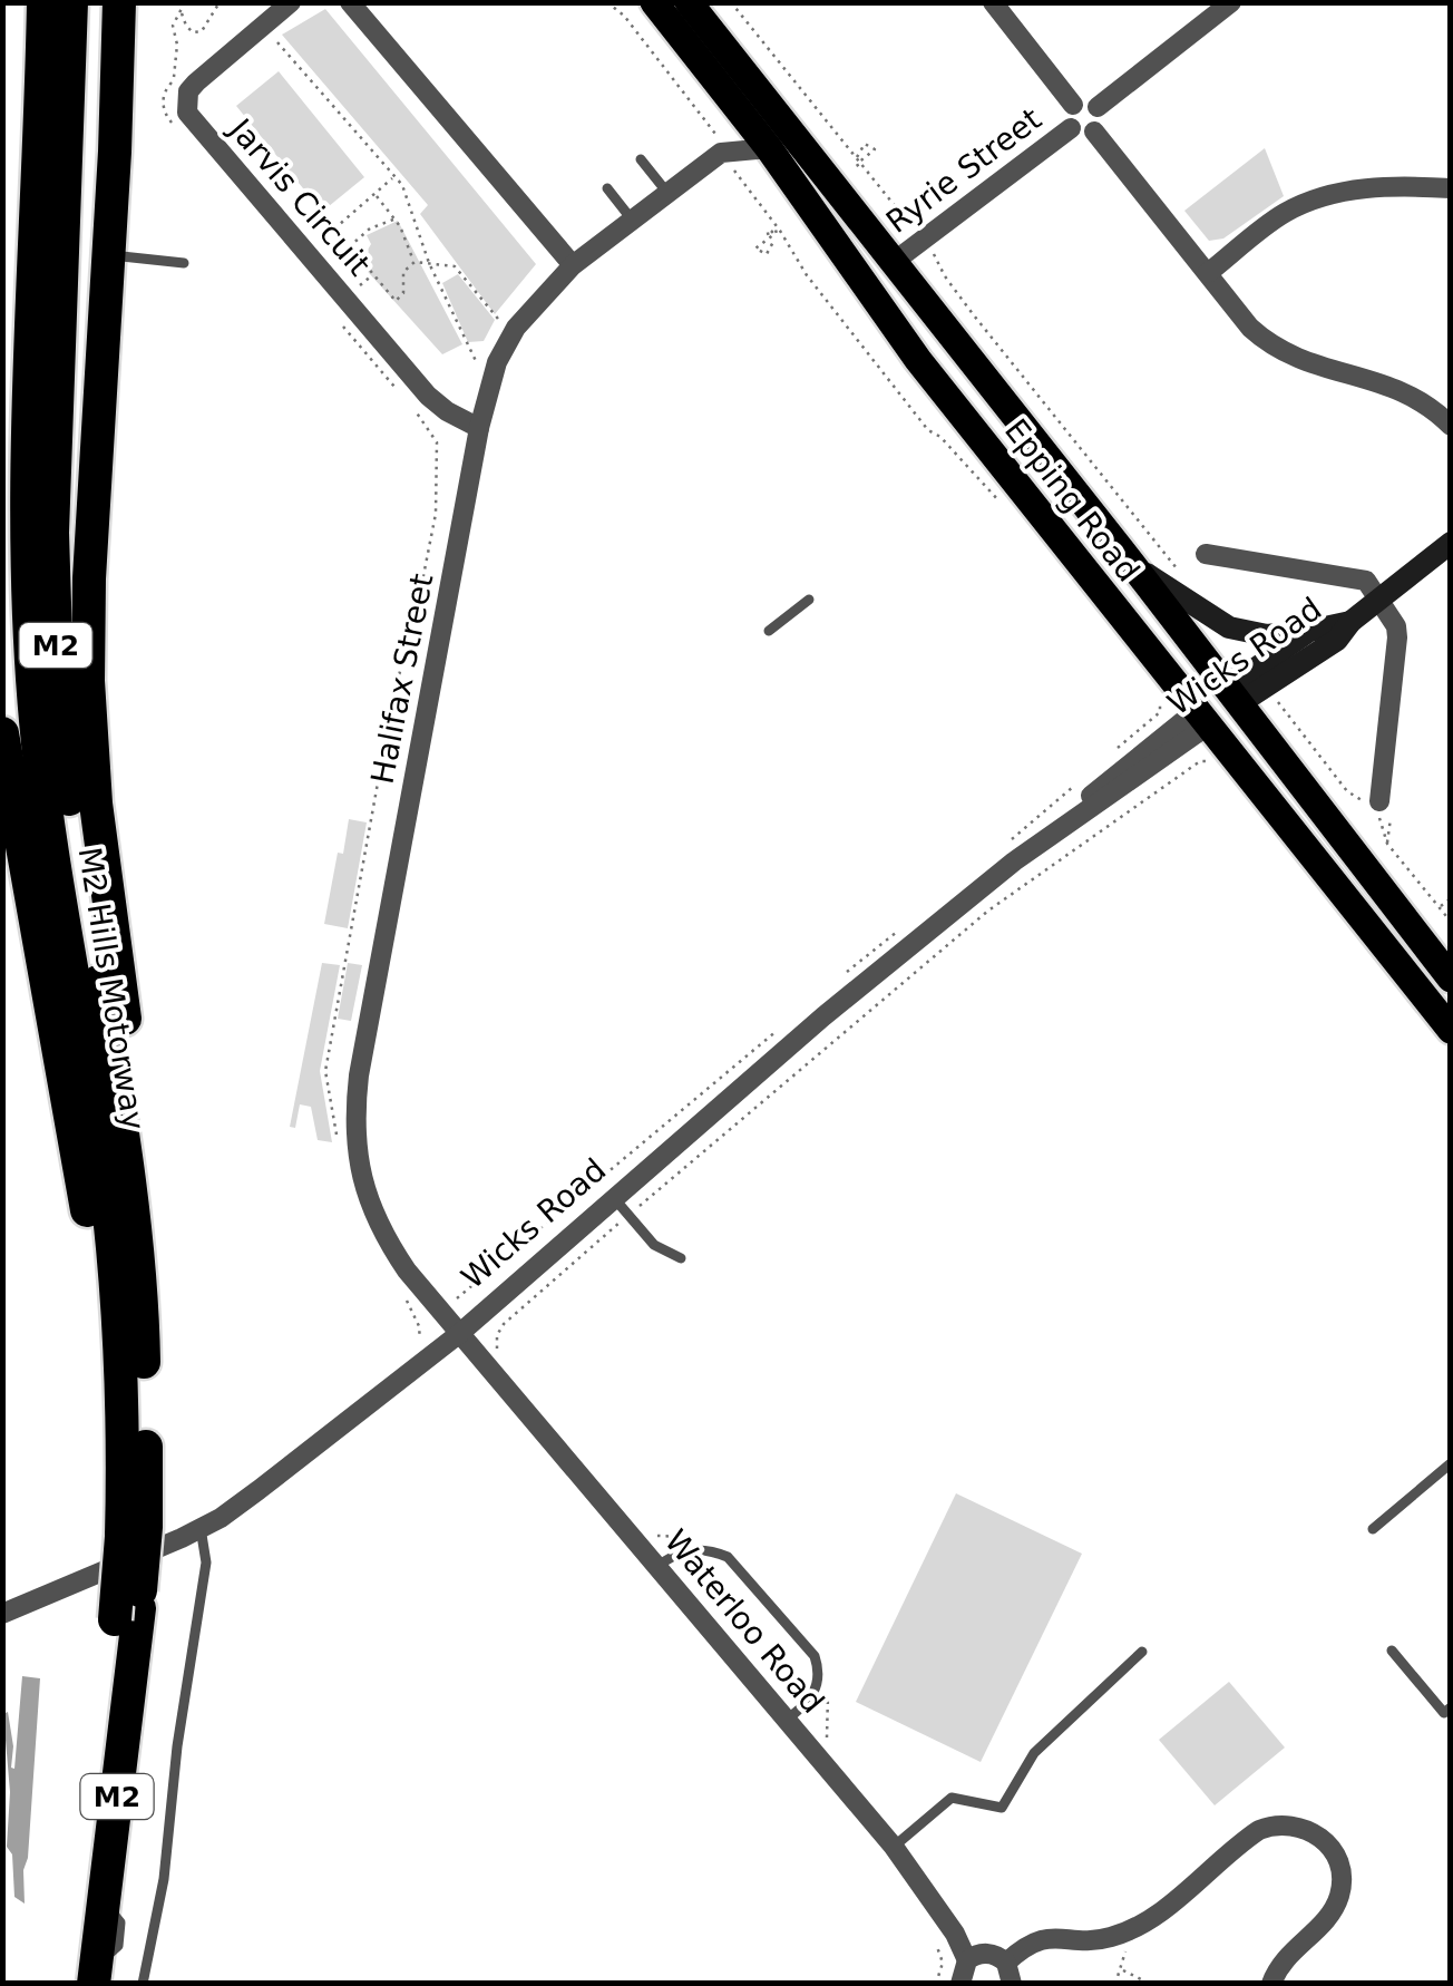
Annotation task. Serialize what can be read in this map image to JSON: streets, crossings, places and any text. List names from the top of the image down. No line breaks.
{"streets":{"highway":["M2","M2 Hills Motorway"],"main road":["Epping Road","Wicks Road"],"street":["Ryrie Street","Jarvis Circuit","Halifax Street","Waterloo Road"]},"crossings":[["Ryrie Street","Epping Road"],["Jarvis Circuit","Halifax Street"],["Epping Road","Wicks Road"],["Epping Road","Halifax Street"],["Wicks Road","Halifax Street"],["Wicks Road","Waterloo Road"],["Halifax Street","Waterloo Road"]]}
